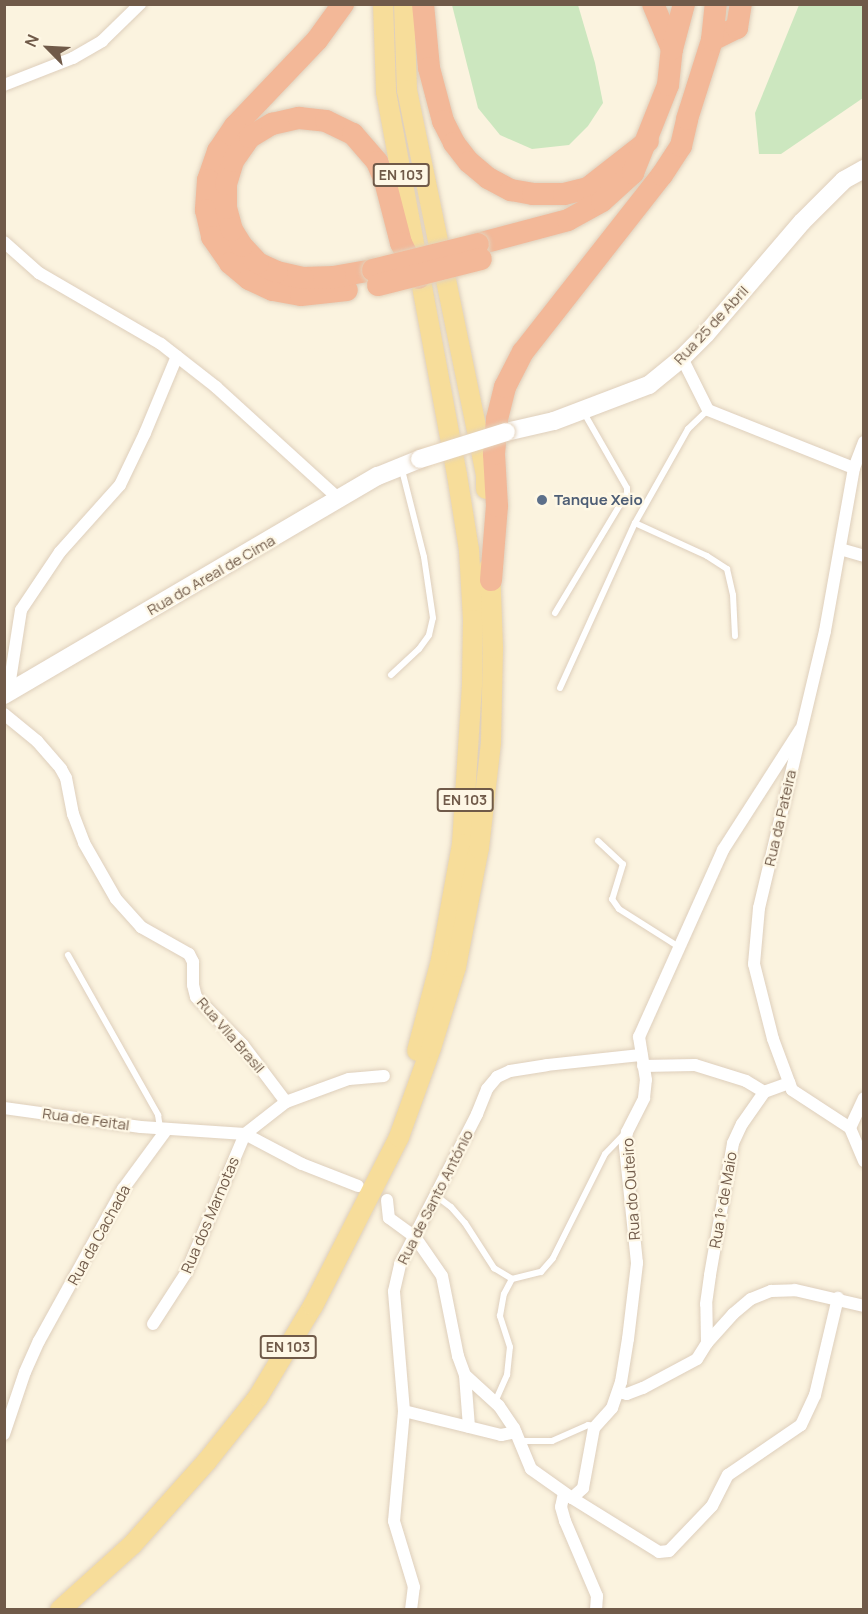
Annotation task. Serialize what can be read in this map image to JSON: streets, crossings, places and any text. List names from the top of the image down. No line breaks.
{"streets":{"main road":["EN 103","Rua 25 de Abril","Rua do Areal de Cima"],"street":["Rua da Pateira","Rua Vila Brasil","Rua de Feital","Rua do Outeiro","Rua de Santo António","Rua 1º de Maio","Rua dos Marnotas","Rua da Cachada"]},"crossings":[["Rua 25 de Abril","Rua do Areal de Cima"],["Rua da Pateira","Rua do Outeiro"],["Rua de Feital","Rua da Cachada"],["Rua do Outeiro","Rua de Santo António"]],"places":["Tanque Xeio"],"north":"top left"}
